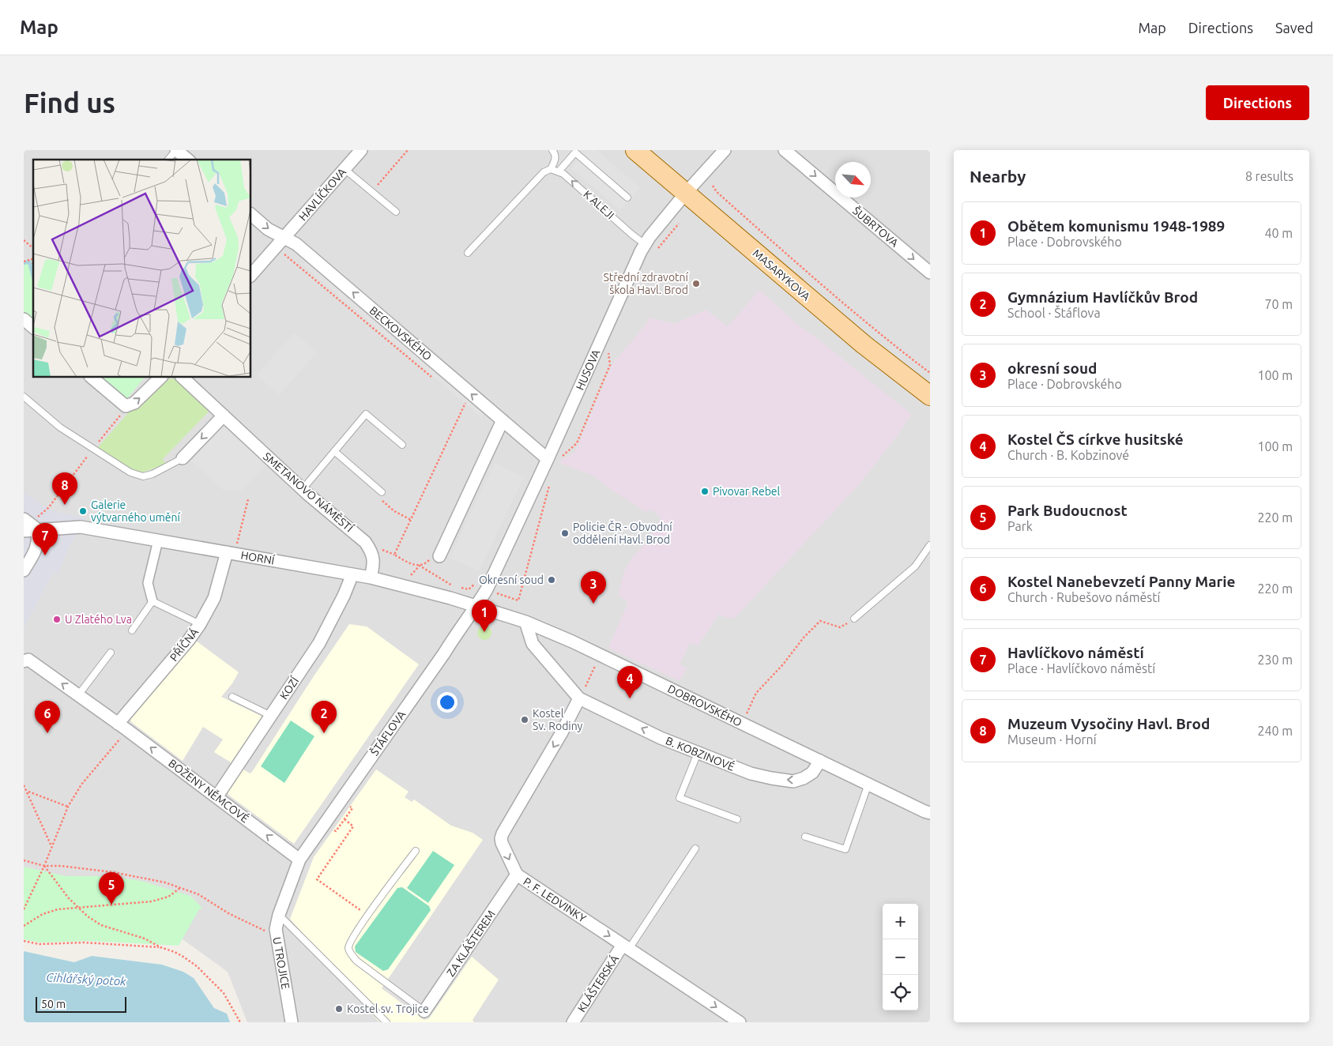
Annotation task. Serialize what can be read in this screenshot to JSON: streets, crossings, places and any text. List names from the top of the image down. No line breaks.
{"streets":{"main road":["MASARYKOVA"],"street":["HAVLÍČKOVA","ŠUBRTOVA","BECKOVSKÉHO","HUSOVA","SMETANOVO NÁMĚSTÍ","HORNÍ","PŘÍČNÁ","KOZÍ","DOBROVSKÉHO","ŠTÁFLOVA","B. KOBZINOVÉ","BOŽENY NĚMCOVÉ","P. F. LEDVINKY","ZA KLÁŠTEREM","U TROJICE","KLÁŠTERSKÁ"],"lane":["K ALEJI"]},"crossings":[["HAVLÍČKOVA","BECKOVSKÉHO"],["K ALEJI","HUSOVA"],["MASARYKOVA","HUSOVA"],["BECKOVSKÉHO","HUSOVA"],["HUSOVA","HORNÍ"],["HUSOVA","DOBROVSKÉHO"],["HUSOVA","ŠTÁFLOVA"],["SMETANOVO NÁMĚSTÍ","HORNÍ"],["HORNÍ","PŘÍČNÁ"],["HORNÍ","KOZÍ"],["HORNÍ","DOBROVSKÉHO"],["HORNÍ","ŠTÁFLOVA"],["PŘÍČNÁ","BOŽENY NĚMCOVÉ"],["KOZÍ","BOŽENY NĚMCOVÉ"],["DOBROVSKÉHO","ŠTÁFLOVA"],["DOBROVSKÉHO","B. KOBZINOVÉ"],["ŠTÁFLOVA","BOŽENY NĚMCOVÉ"],["ŠTÁFLOVA","U TROJICE"],["B. KOBZINOVÉ","P. F. LEDVINKY"],["BOŽENY NĚMCOVÉ","U TROJICE"],["P. F. LEDVINKY","ZA KLÁŠTEREM"],["P. F. LEDVINKY","KLÁŠTERSKÁ"]],"one_way":["ŠUBRTOVA","B. KOBZINOVÉ","BOŽENY NĚMCOVÉ"],"water":["Cihlářský potok"],"places":["Střední zdravotní škola Havl. Brod","Pivovar Rebel","Galerie výtvarného umění","Policie ČR - Obvodní oddělení Havl. Brod","Okresní soud","U Zlatého Lva","Kostel Sv. Rodiny","Kostel sv. Trojice"],"scale_bar":"50 m","north":"bottom right","page":{"header":"Map","nav":["Map","Directions","Saved"],"buttons":"Directions","title":"Find us","heading":["Nearby","8 results"],"list":[{"mark":"1","name":"Obětem komunismu 1948-1989","note":"Place · Dobrovského","value":"40 m"},{"mark":"2","name":"Gymnázium Havlíčkův Brod","note":"School · Štáflova","value":"70 m"},{"mark":"3","name":"okresní soud","note":"Place · Dobrovského","value":"100 m"},{"mark":"4","name":"Kostel ČS církve husitské","note":"Church · B. Kobzinové","value":"100 m"},{"mark":"5","name":"Park Budoucnost","note":"Park","value":"220 m"},{"mark":"6","name":"Kostel Nanebevzetí Panny Marie","note":"Church · Rubešovo náměstí","value":"220 m"},{"mark":"7","name":"Havlíčkovo náměstí","note":"Place · Havlíčkovo náměstí","value":"230 m"},{"mark":"8","name":"Muzeum Vysočiny Havl. Brod","note":"Museum · Horní","value":"240 m"}],"pins":["8","7","3","1","4","2","6","5"],"map_buttons":["+","−"],"scale":"50 m"}}
